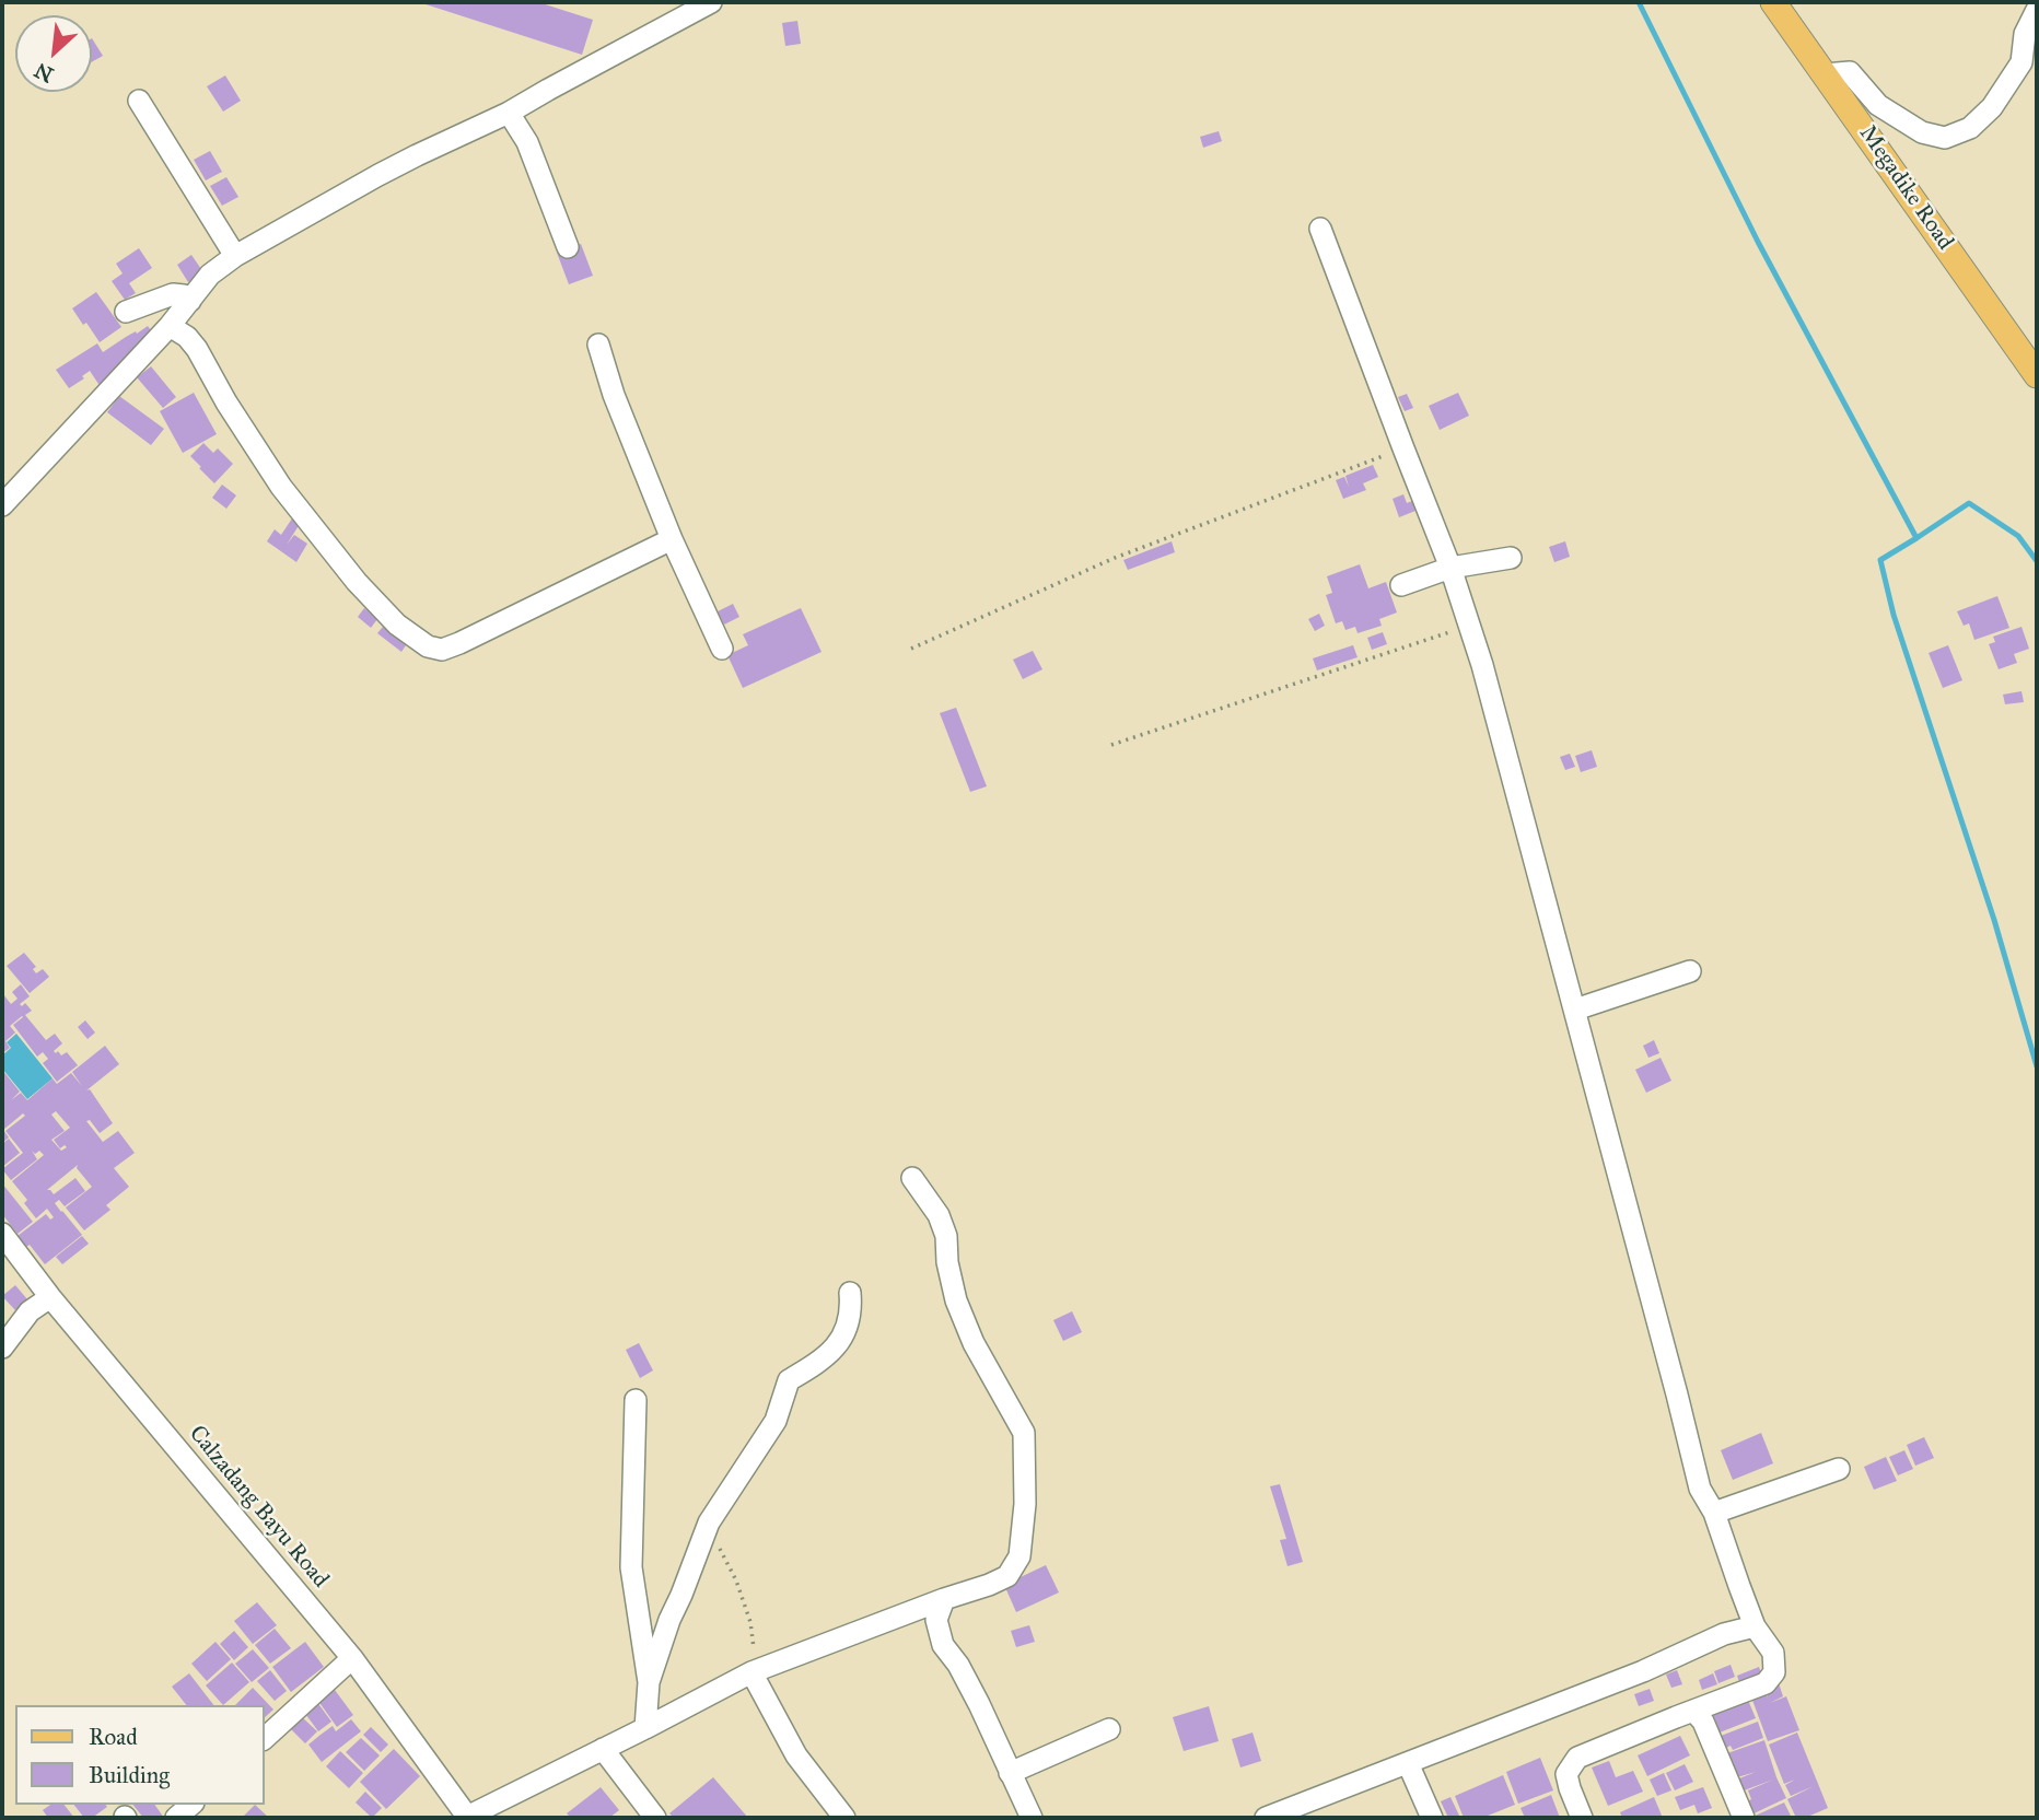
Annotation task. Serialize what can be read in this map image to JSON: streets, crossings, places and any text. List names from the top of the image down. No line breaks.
{"streets":{"main road":["Megadike Road"],"street":["Calzadang Bayu Road"]},"legend":["Road","Building"],"north":"bottom left"}
